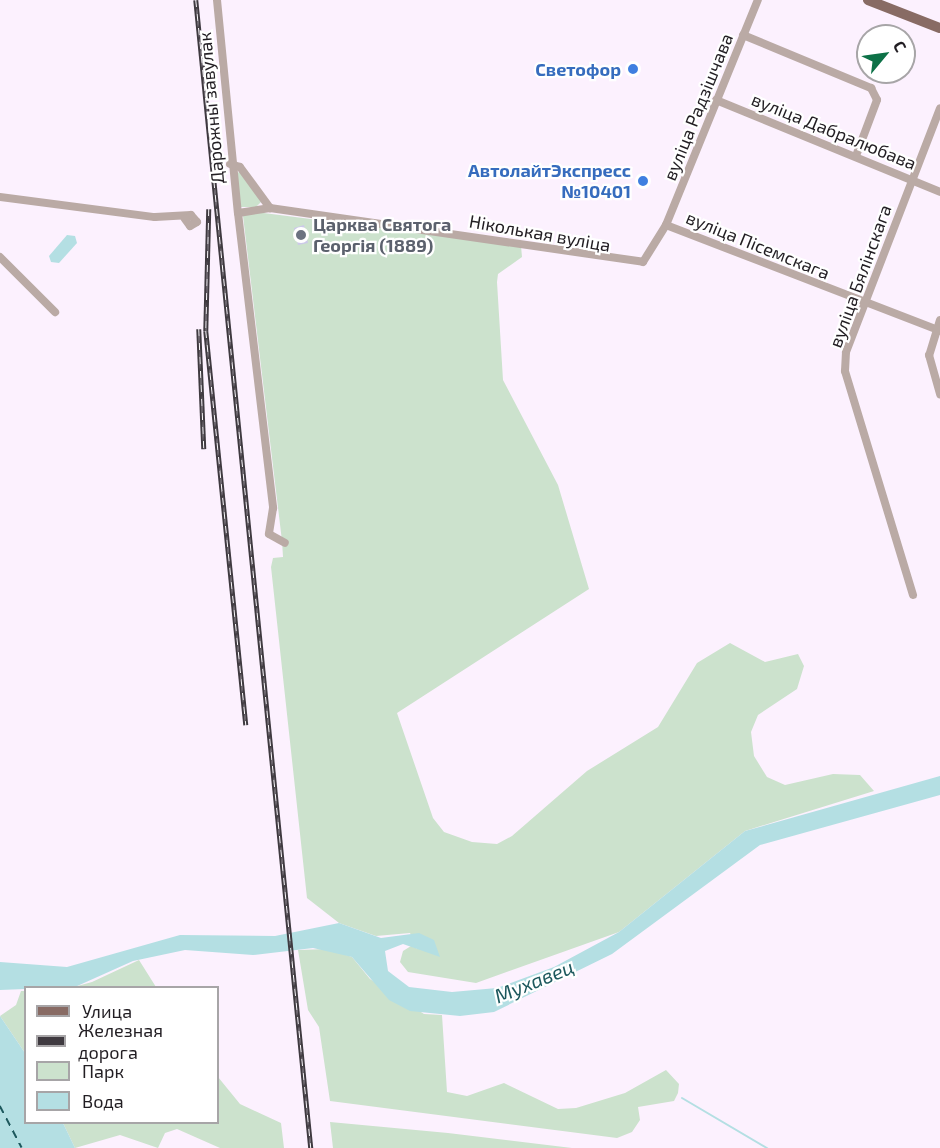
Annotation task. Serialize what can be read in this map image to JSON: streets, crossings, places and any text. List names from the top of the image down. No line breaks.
{"streets":{"street":["вуліца Радзішчава","Дарожны завулак","вуліца Дабралюбава","Ніколькая вуліца","вуліца Пісемскага","вуліца Бялінскага"]},"crossings":[["вуліца Радзішчава","вуліца Дабралюбава"],["вуліца Радзішчава","Ніколькая вуліца"],["вуліца Радзішчава","вуліца Пісемскага"],["Дарожны завулак","Ніколькая вуліца"],["вуліца Дабралюбава","вуліца Бялінскага"],["Ніколькая вуліца","вуліца Пісемскага"],["вуліца Пісемскага","вуліца Бялінскага"]],"water":["Мухавец"],"places":["Светофор","АвтолайтЭкспресс №10401","Царква Святога Георгія (1889)"],"legend":["Улица","Железная дорога","Парк","Вода"],"north":"top right"}
